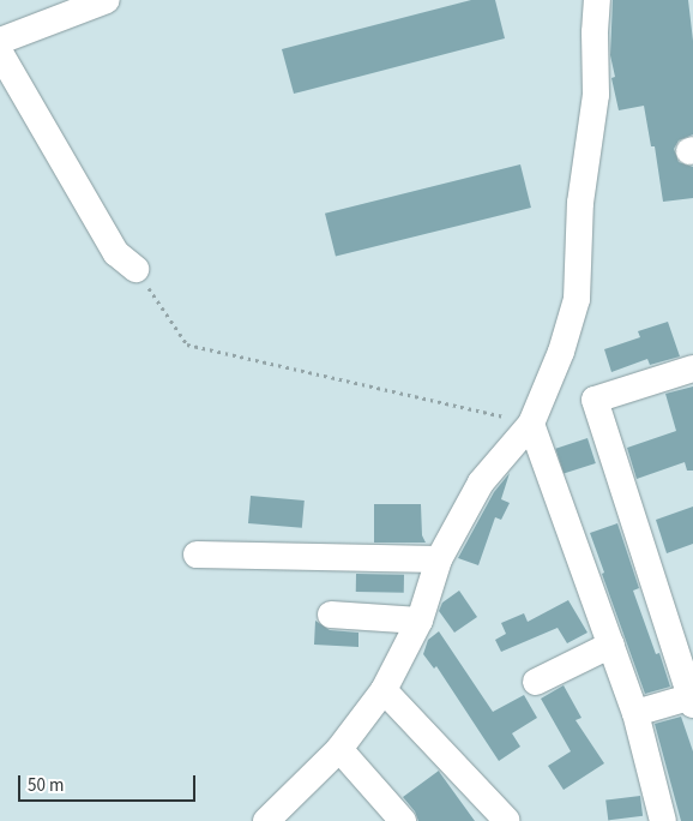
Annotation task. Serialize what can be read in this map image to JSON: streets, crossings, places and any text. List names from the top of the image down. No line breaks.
{"scale_bar":"50 m"}
